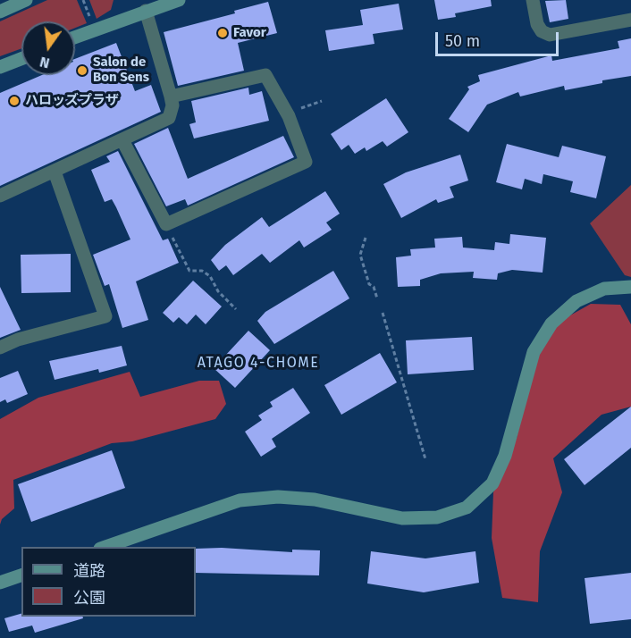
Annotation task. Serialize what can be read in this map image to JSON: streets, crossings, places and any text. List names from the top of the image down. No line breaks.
{"districts":["ATAGO 4-CHOME"],"places":["Favor","Salon de Bon Sens","ハロッズプラザ"],"legend":["道路","公園"],"scale_bar":"50 m","north":"bottom"}
